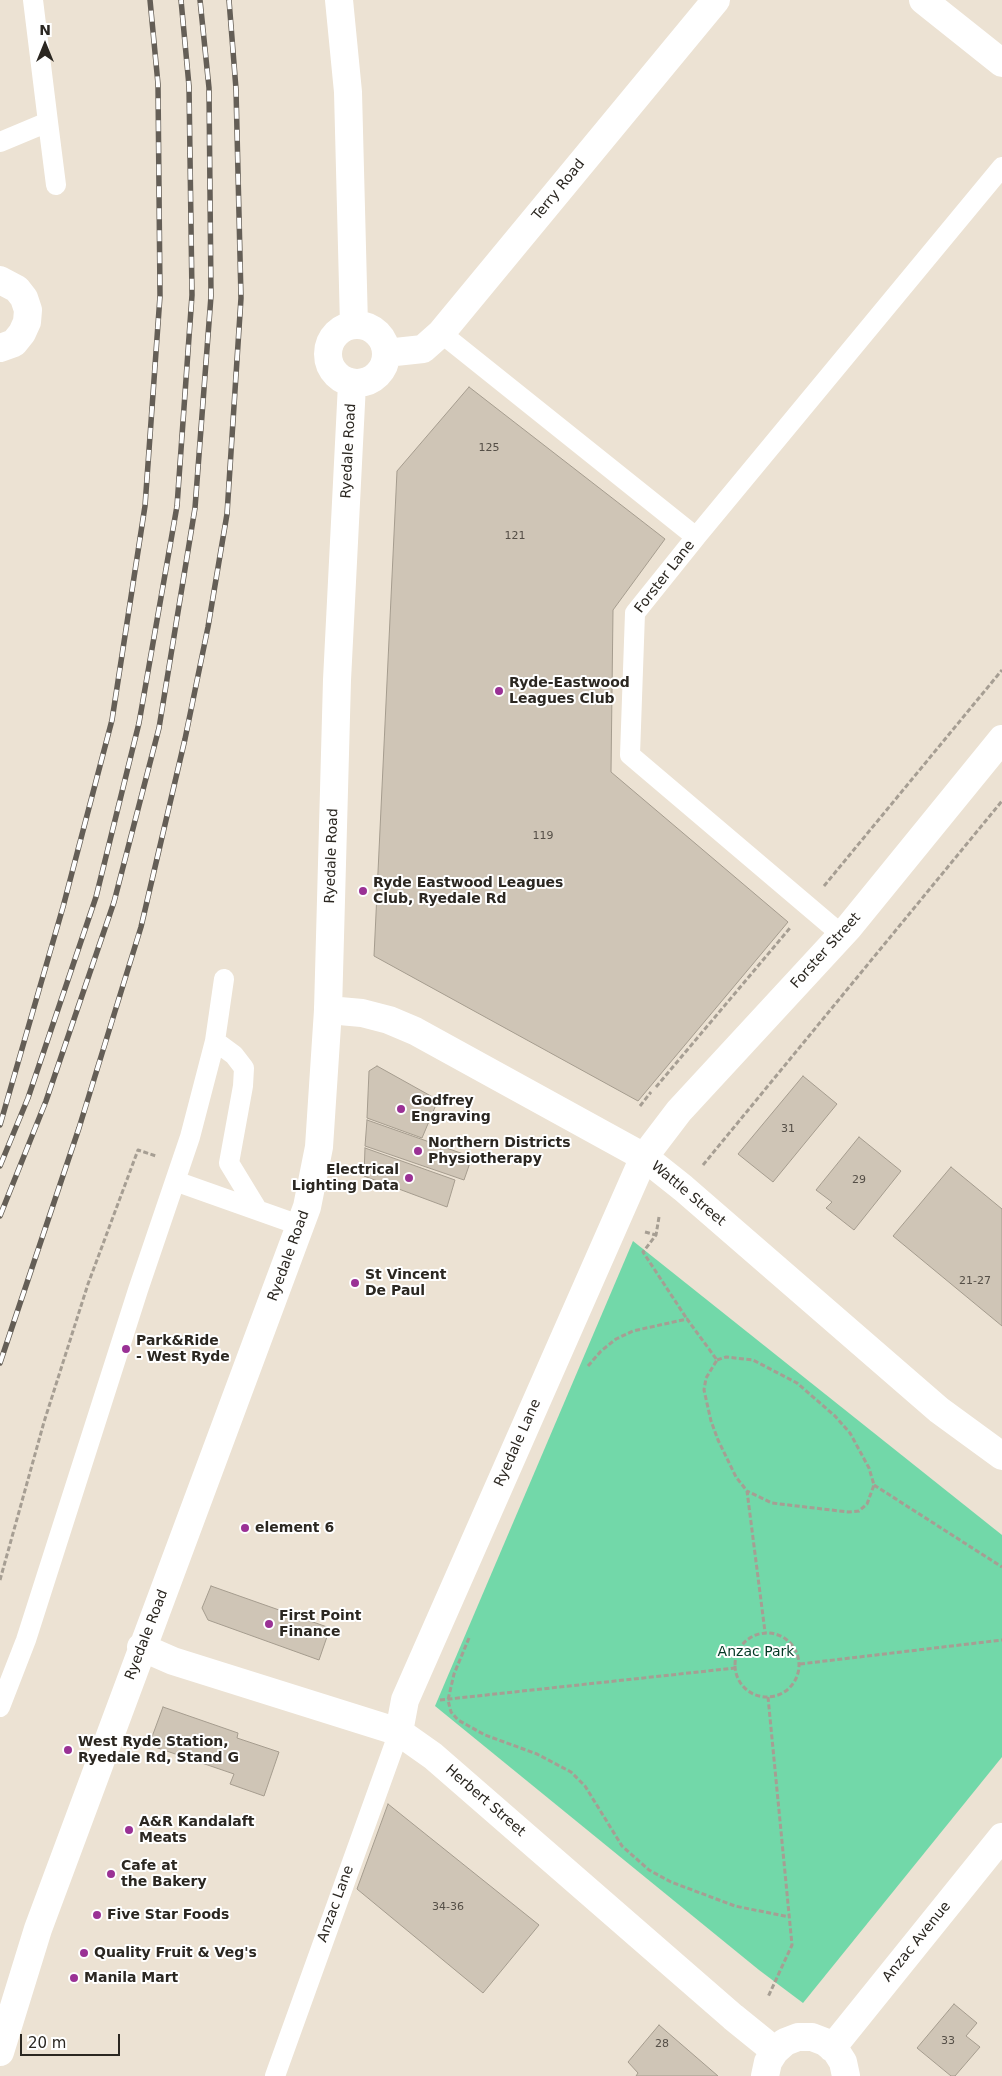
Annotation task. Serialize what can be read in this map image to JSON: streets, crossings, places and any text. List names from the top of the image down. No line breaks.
{"streets":{"street":["Terry Road","Ryedale Road","Forster Street","Wattle Street","Ryedale Lane","Herbert Street","Anzac Avenue"],"lane":["Forster Lane","Anzac Lane"]},"crossings":[["Terry Road","Ryedale Road"],["Terry Road","Forster Lane"],["Ryedale Road","Wattle Street"],["Ryedale Road","Herbert Street"],["Forster Lane","Forster Street"],["Forster Street","Wattle Street"],["Forster Street","Ryedale Lane"],["Wattle Street","Ryedale Lane"],["Ryedale Lane","Herbert Street"],["Ryedale Lane","Anzac Lane"],["Herbert Street","Anzac Lane"]],"parks":["Anzac Park"],"places":["Ryde-Eastwood Leagues Club","Ryde Eastwood Leagues Club, Ryedale Rd","Godfrey Engraving","Northern Districts Physiotherapy","Electrical Lighting Data","St Vincent De Paul","Park&Ride - West Ryde","element 6","First Point Finance","West Ryde Station, Ryedale Rd, Stand G","A&R Kandalaft Meats","Cafe at the Bakery","Five Star Foods","Quality Fruit & Veg's","Manila Mart"],"house_numbers":["125","121","119","31","29","21-27","34-36","33","28"],"scale_bar":"20 m","north":"top"}
